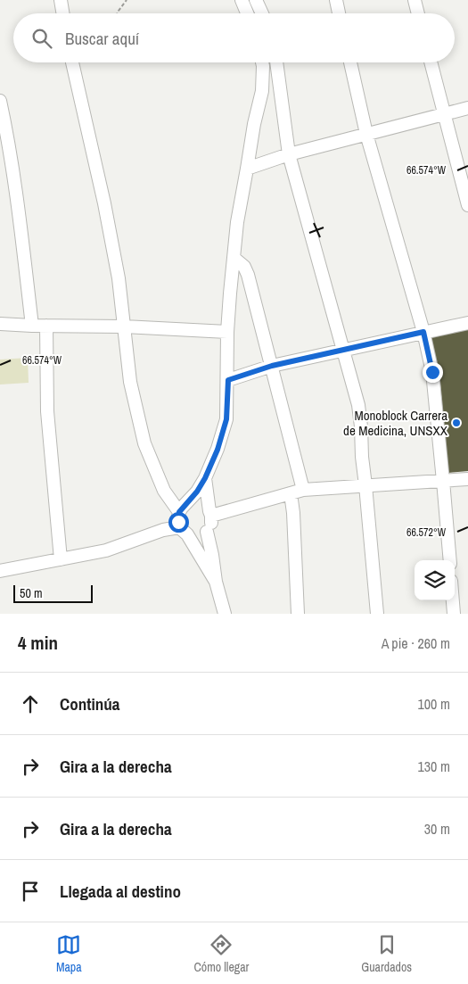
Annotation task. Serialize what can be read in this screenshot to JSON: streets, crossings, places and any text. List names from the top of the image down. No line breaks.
{"places":["Monoblock Carrera de Medicina, UNSXX"],"scale_bar":"50 m","page":{"search":"Buscar aquí","scale":"50 m","heading":["4 min","A pie · 260 m"],"list":[["Continúa","100 m"],["Gira a la derecha","130 m"],["Gira a la derecha","30 m"],"Llegada al destino"],"nav":["Mapa","Cómo llegar","Guardados"]},"coordinates":["66.574°W","66.572°W"]}
